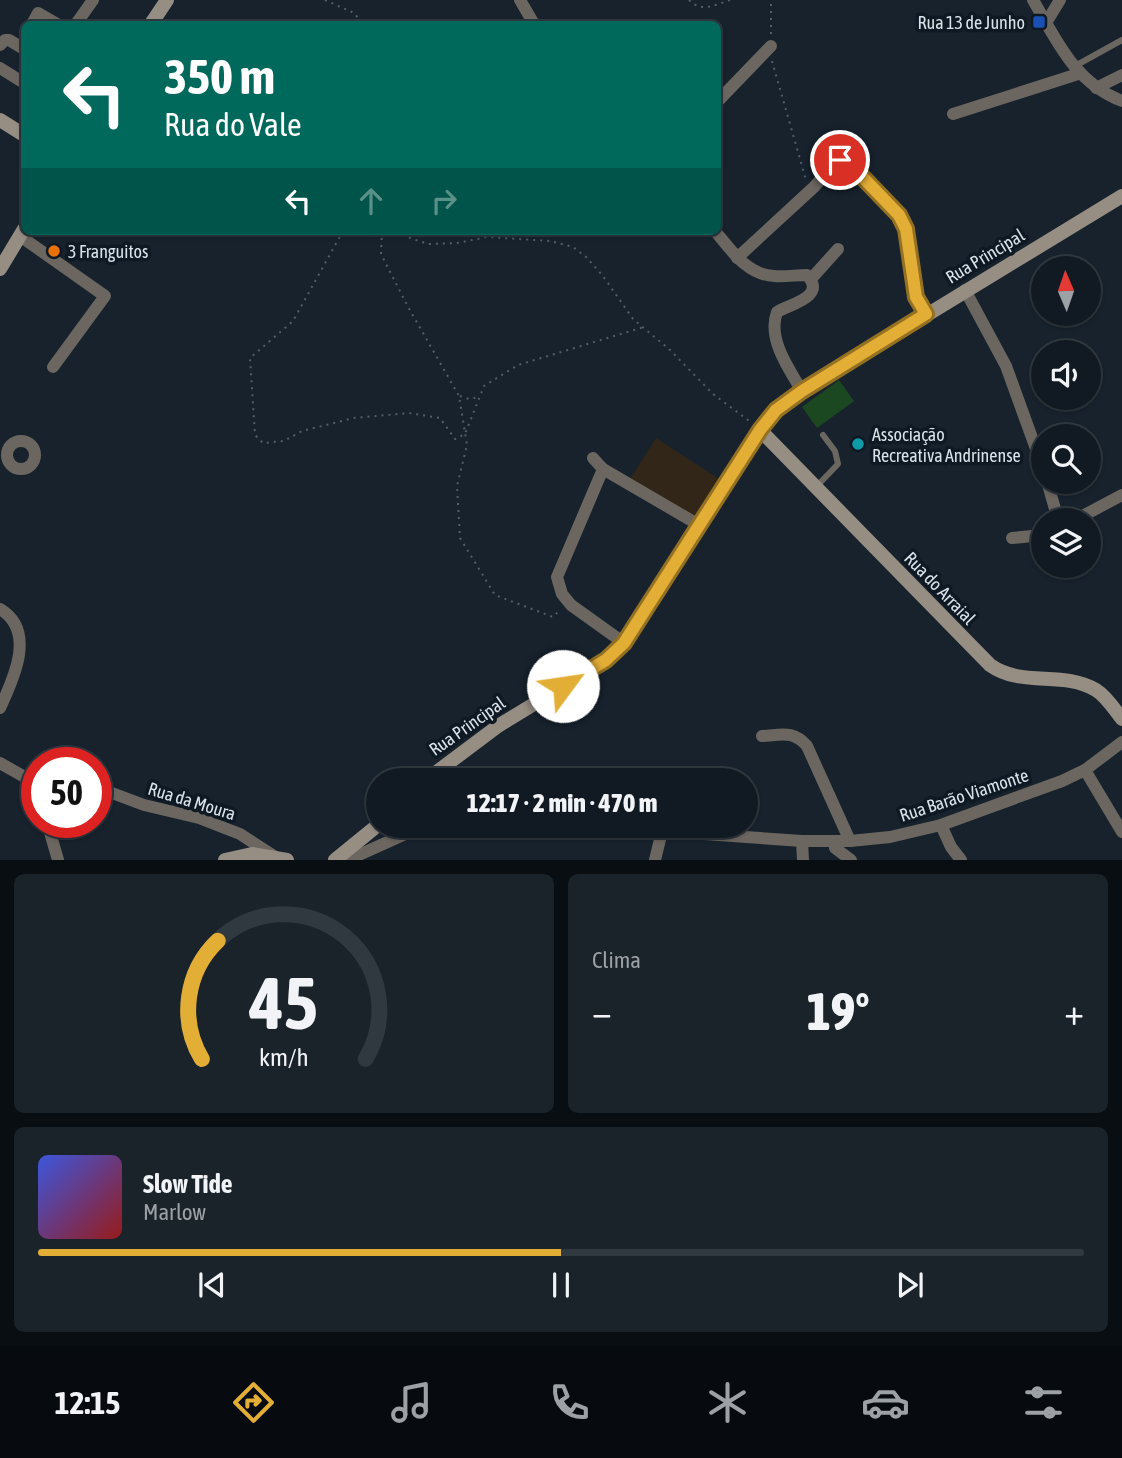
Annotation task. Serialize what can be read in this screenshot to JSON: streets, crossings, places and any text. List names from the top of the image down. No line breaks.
{"streets":{"main road":["Rua Principal","Rua do Arraial"],"street":["Rua Barão Viamonte","Rua da Moura"]},"crossings":[["Rua Principal","Rua do Arraial"]],"places":{"transit":["Rua 13 de Junho"],"other":["3 Franguitos","Associação Recreativa Andrinense"]},"north":"top","page":{"turn":["350 m","Rua do Vale"],"limit":"50","trip":"12:17 · 2 min · 470 m","tile":"Clima","heat":["−","19°","+"],"song":["Slow Tide","Marlow"],"tabs":"12:15","gauge":["45","km/h"]}}
